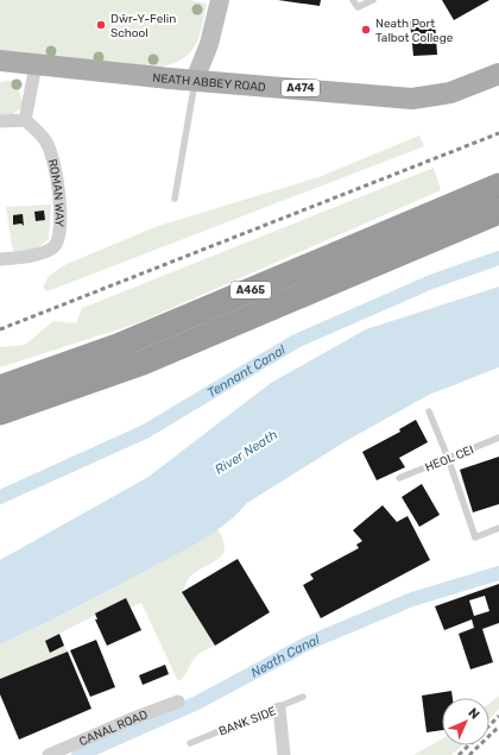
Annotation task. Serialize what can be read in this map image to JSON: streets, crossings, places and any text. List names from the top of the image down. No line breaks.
{"streets":{"highway":["A465"],"main road":["NEATH ABBEY ROAD","A474"],"street":["ROMAN WAY","CANAL ROAD"],"lane":["HEOL CEI","BANK SIDE"]},"water":["Tennant Canal","River Neath","Neath Canal"],"places":["Dŵr-Y-Felin School","Neath Port Talbot College"],"north":"top right"}
